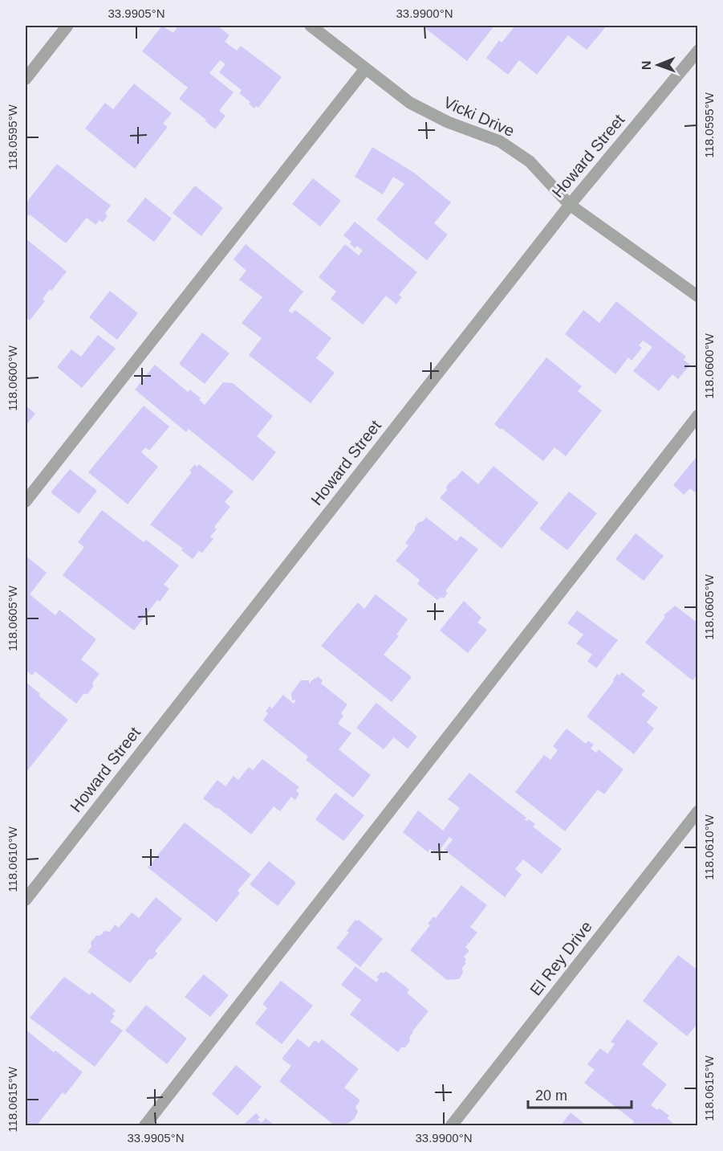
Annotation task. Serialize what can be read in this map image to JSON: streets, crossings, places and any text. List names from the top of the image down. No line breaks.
{"streets":{"street":["Vicki Drive","Howard Street","El Rey Drive"]},"crossings":[["Vicki Drive","Howard Street"]],"scale_bar":"20 m","north":"left","coordinates":["33.9905°N","33.9900°N","118.0595°W","118.0600°W","118.0605°W","118.0610°W","118.0615°W"]}
